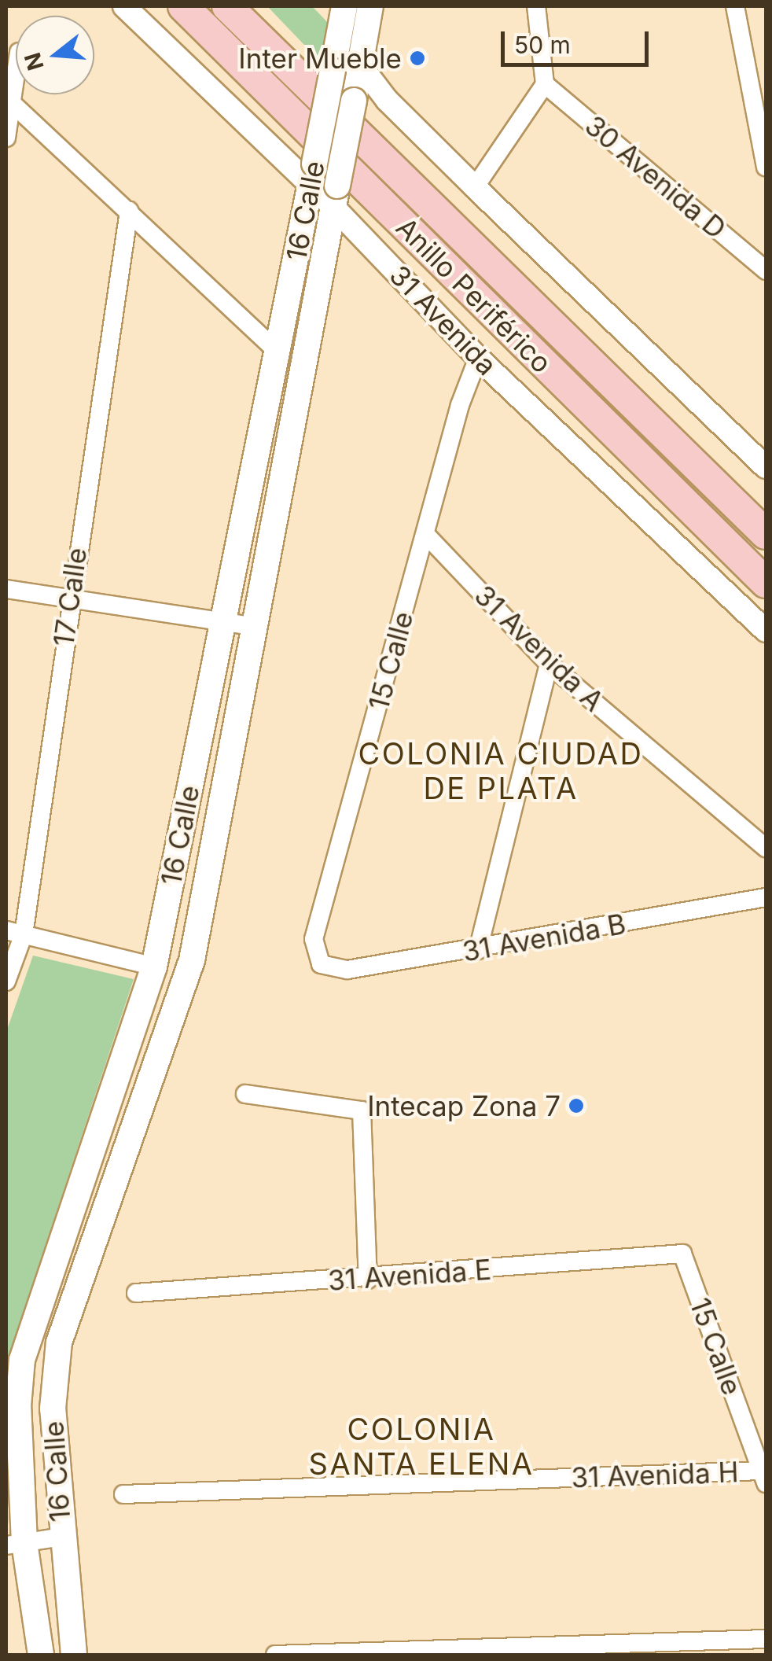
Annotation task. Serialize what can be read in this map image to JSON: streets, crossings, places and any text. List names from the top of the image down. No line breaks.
{"streets":{"highway":["Anillo Periférico"],"main road":["16 Calle"],"street":["30 Avenida D","31 Avenida","17 Calle","31 Avenida A","15 Calle","31 Avenida B","31 Avenida E","31 Avenida H"]},"crossings":[["16 Calle","31 Avenida"],["31 Avenida","15 Calle"],["31 Avenida A","15 Calle"],["15 Calle","31 Avenida B"],["15 Calle","31 Avenida E"],["15 Calle","31 Avenida H"]],"districts":["COLONIA CIUDAD DE PLATA","COLONIA SANTA ELENA"],"places":["Inter Mueble","Intecap Zona 7"],"scale_bar":"50 m","north":"left"}
